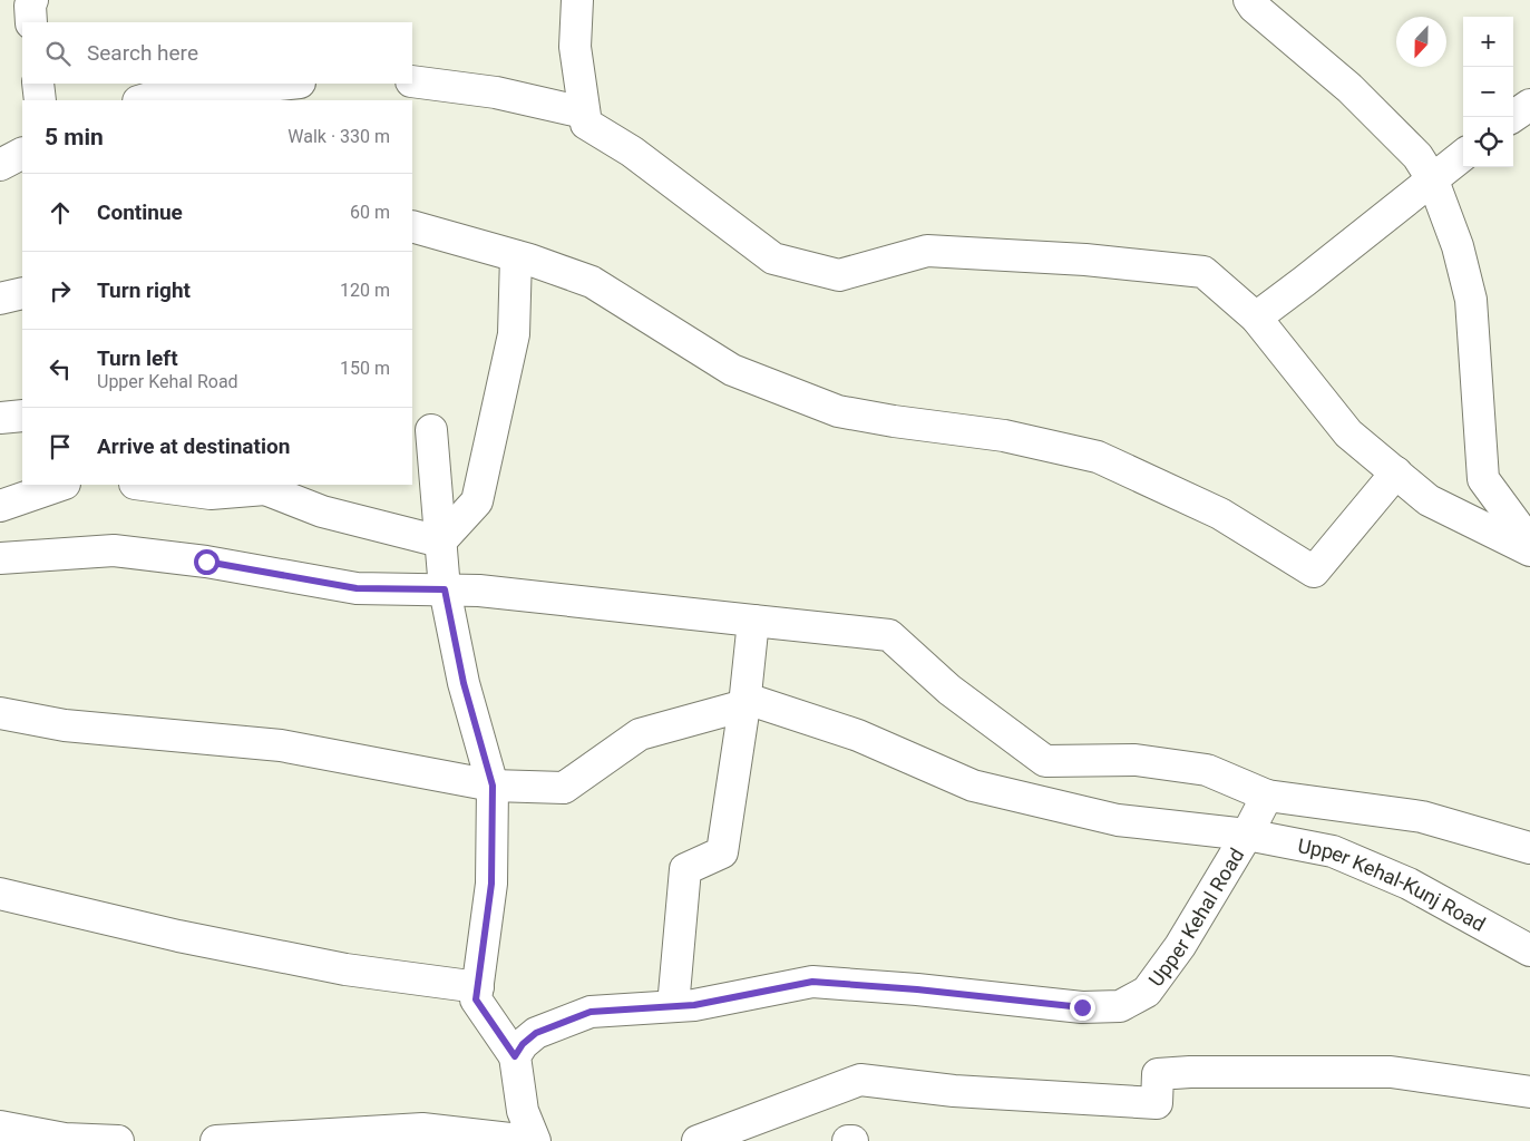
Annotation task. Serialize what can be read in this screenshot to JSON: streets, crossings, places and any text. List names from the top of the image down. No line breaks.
{"streets":{"street":["Upper Kehal-Kunj Road","Upper Kehal Road"]},"crossings":[["Upper Kehal-Kunj Road","Upper Kehal Road"]],"north":"bottom","page":{"map_buttons":["+","−"],"search":"Search here","heading":["5 min","Walk · 330 m"],"list":[["Continue","60 m"],["Turn right","120 m"],["Turn left","Upper Kehal Road","150 m"],"Arrive at destination"]}}
